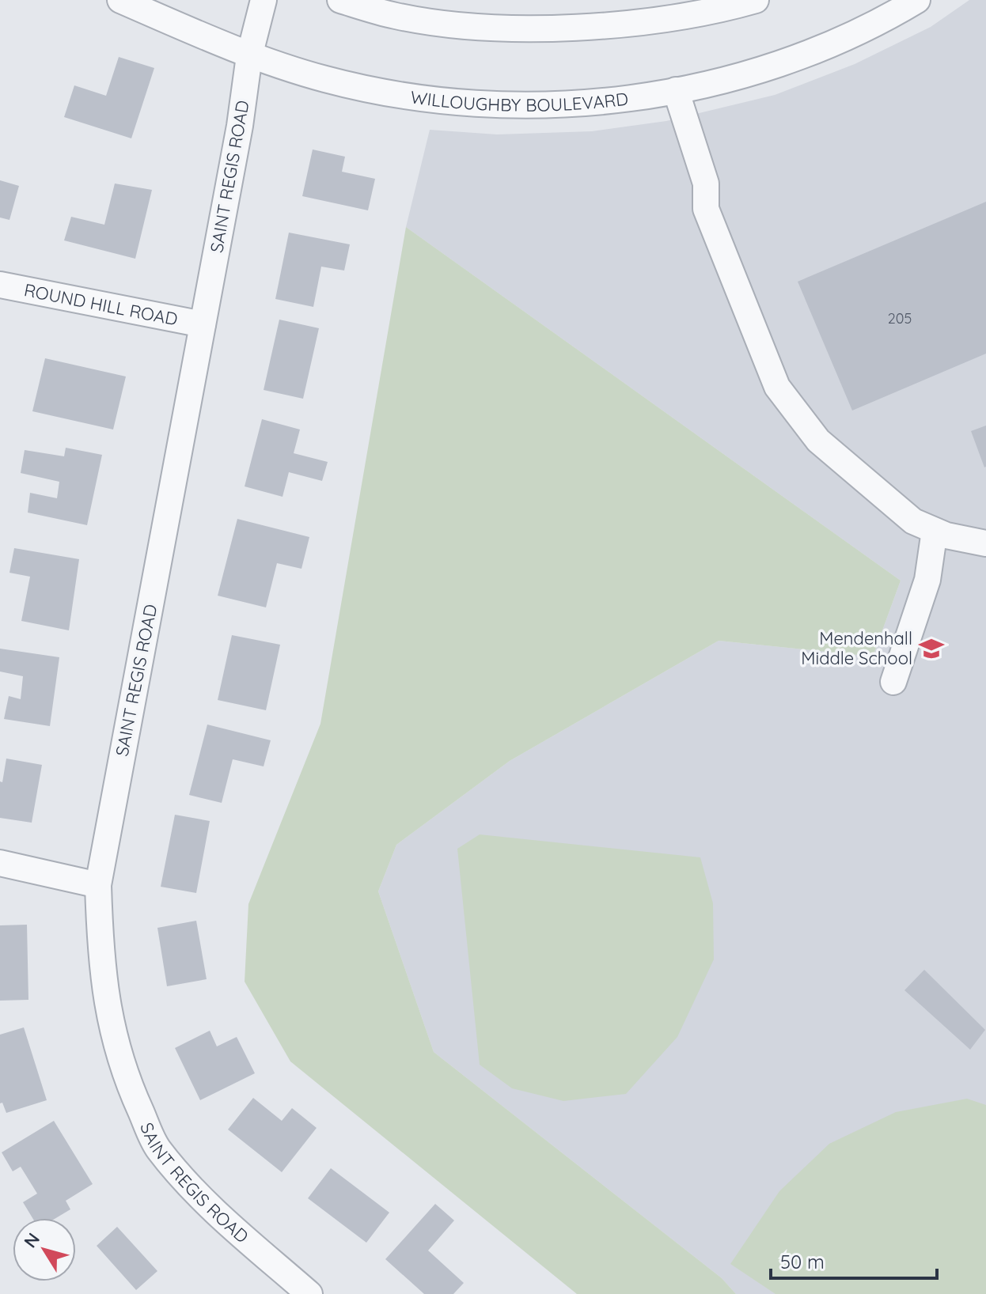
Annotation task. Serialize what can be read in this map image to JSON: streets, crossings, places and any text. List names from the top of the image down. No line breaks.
{"streets":{"street":["WILLOUGHBY BOULEVARD","SAINT REGIS ROAD","ROUND HILL ROAD"]},"crossings":[["WILLOUGHBY BOULEVARD","SAINT REGIS ROAD"],["SAINT REGIS ROAD","ROUND HILL ROAD"]],"places":{"school or university":["Mendenhall Middle School"]},"house_numbers":["205"],"scale_bar":"50 m","north":"top left"}
